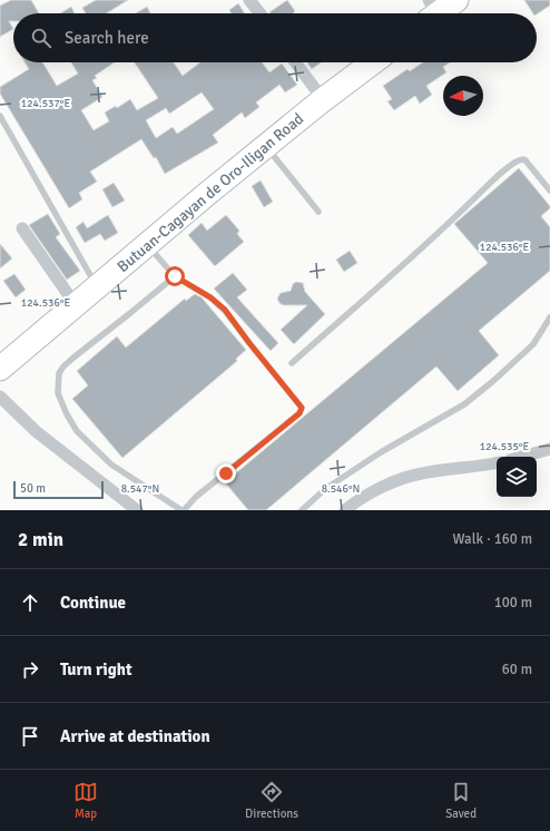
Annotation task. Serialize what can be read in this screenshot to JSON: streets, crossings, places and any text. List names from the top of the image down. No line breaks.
{"streets":{"highway":["Butuan-Cagayan de Oro-Iligan Road"]},"scale_bar":"50 m","north":"left","page":{"search":"Search here","scale":"50 m","heading":["2 min","Walk · 160 m"],"list":[["Continue","100 m"],["Turn right","60 m"],"Arrive at destination"],"nav":["Map","Directions","Saved"]},"coordinates":["124.537°E","124.536°E","124.535°E","8.547°N","8.546°N"]}
